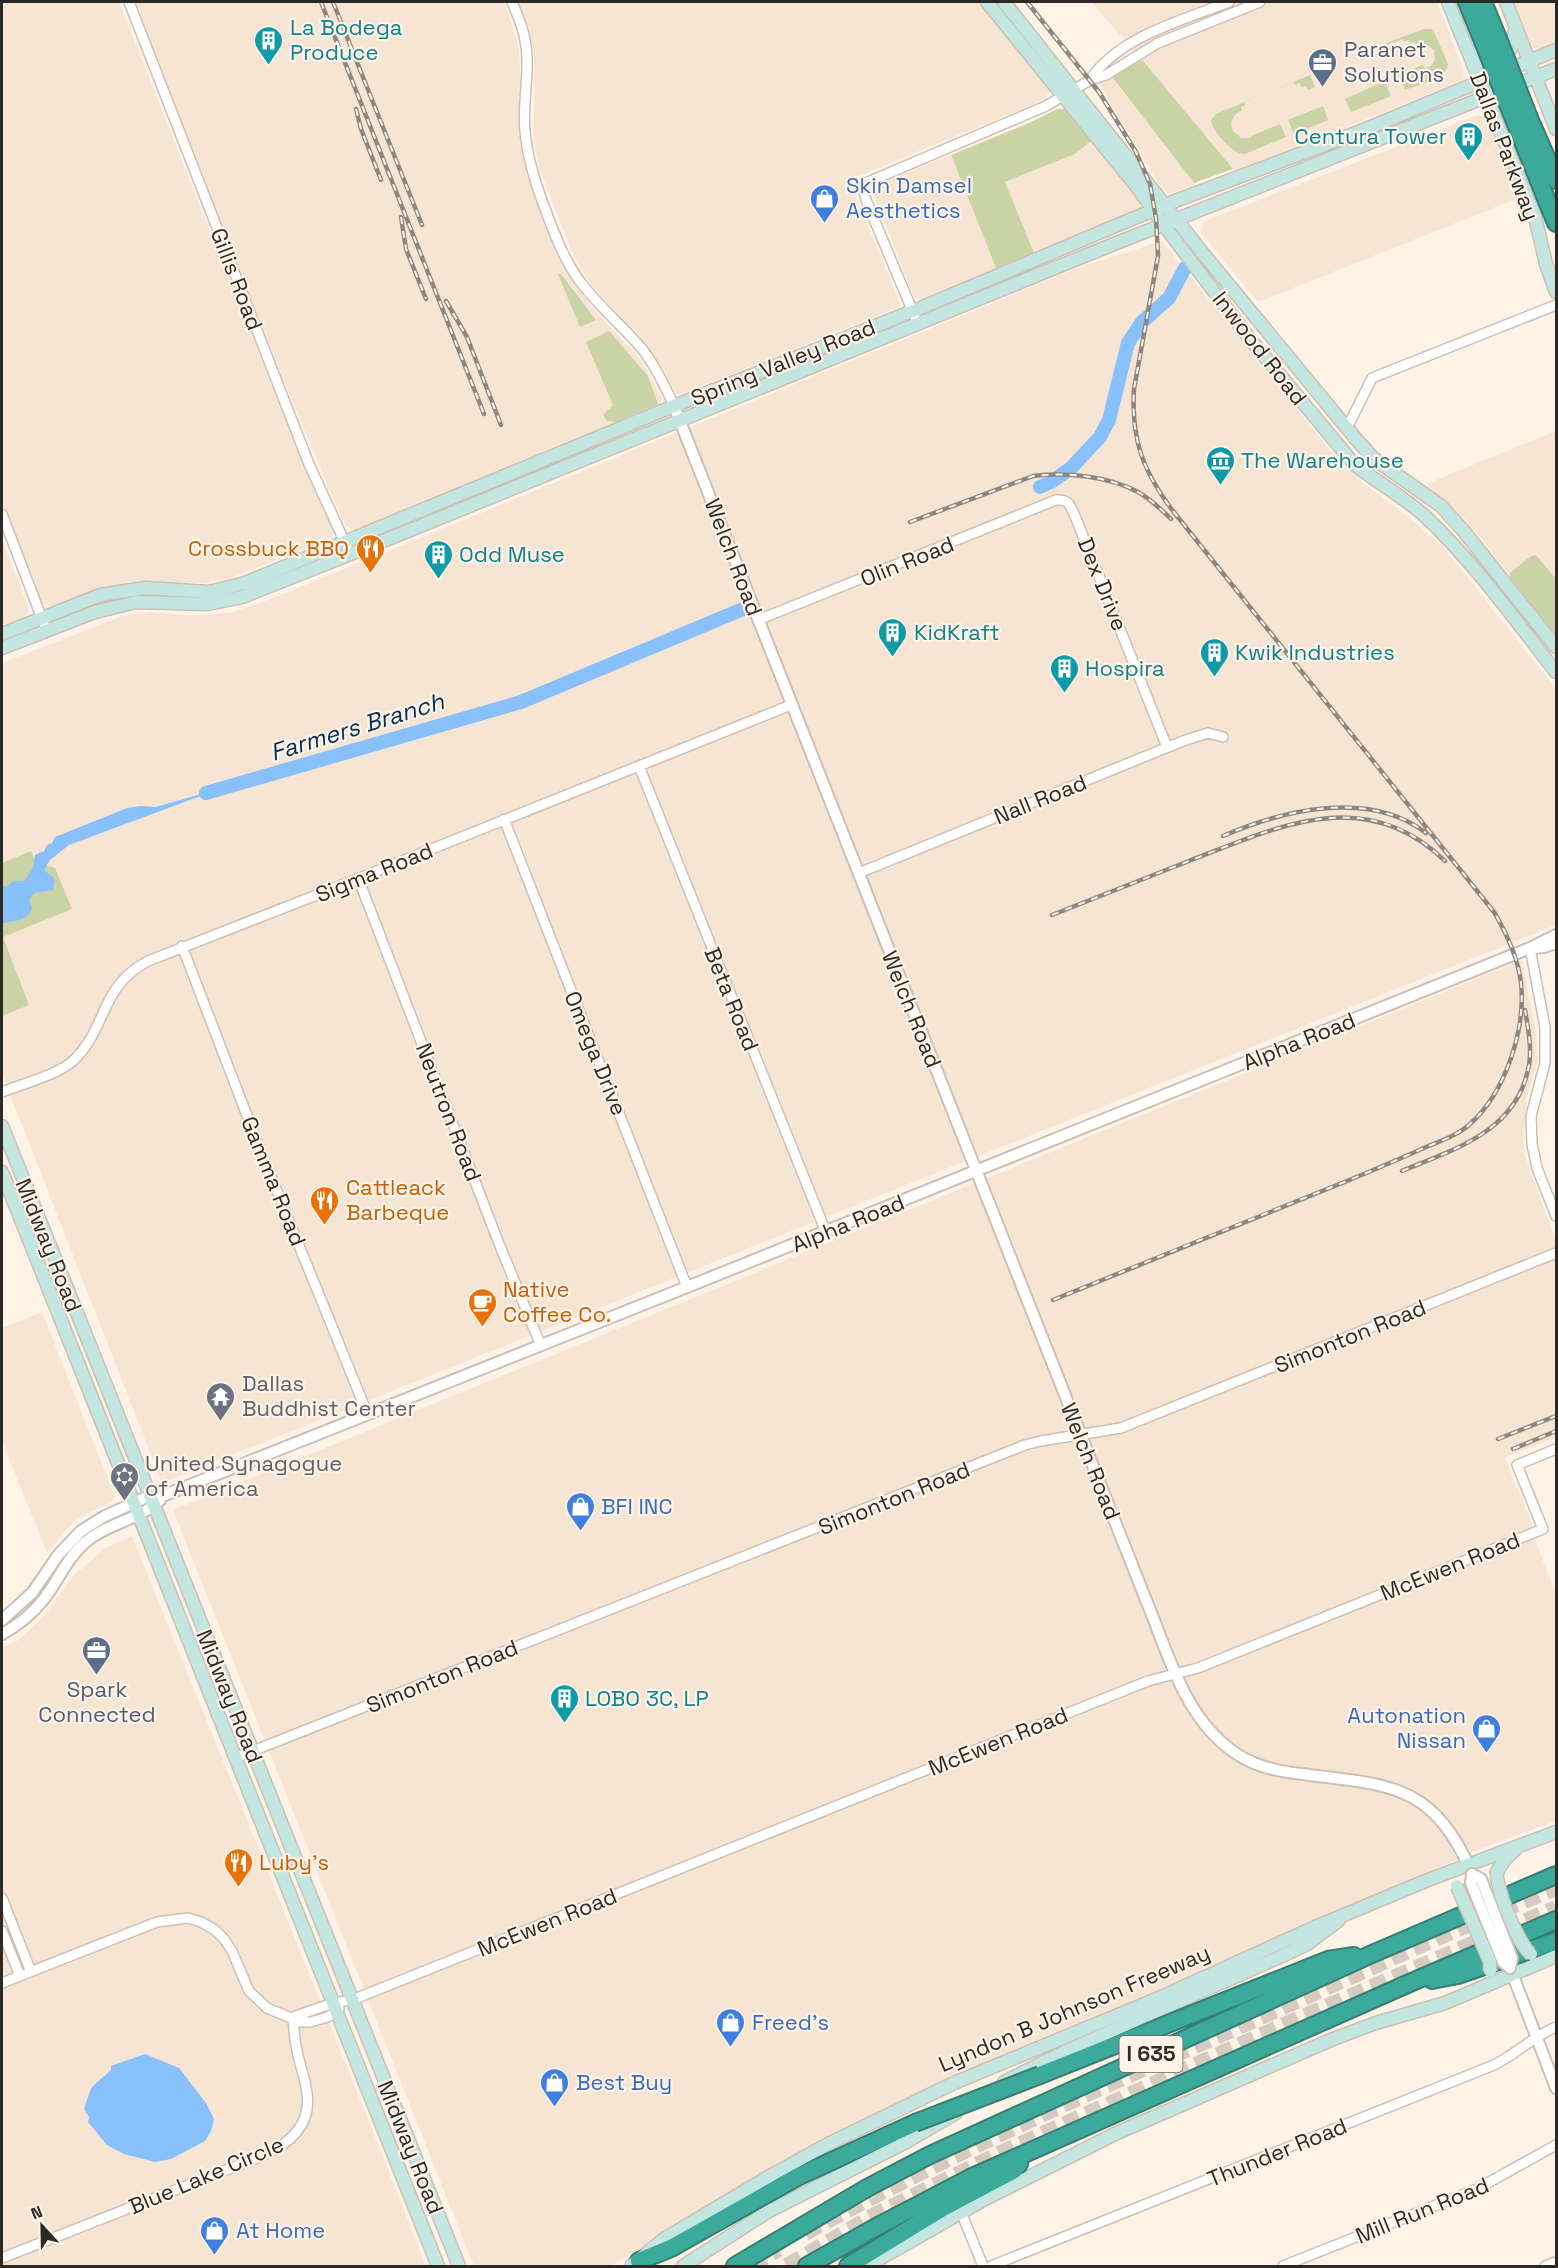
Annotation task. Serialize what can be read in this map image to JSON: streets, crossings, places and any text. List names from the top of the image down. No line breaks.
{"streets":{"highway":["I 635"],"main road":["Dallas Parkway","Inwood Road","Spring Valley Road","Midway Road","Lyndon B Johnson Freeway"],"street":["Gillis Road","Welch Road","Olin Road","Dex Drive","Nall Road","Sigma Road","Beta Road","Alpha Road","Omega Drive","Neutron Road","Gamma Road","Simonton Road","McEwen Road","Thunder Road","Blue Lake Circle","Mill Run Road"]},"crossings":[["Dallas Parkway","Spring Valley Road"],["Gillis Road","Spring Valley Road"],["Inwood Road","Spring Valley Road"],["Spring Valley Road","Welch Road"],["Welch Road","Olin Road"],["Welch Road","Nall Road"],["Welch Road","Sigma Road"],["Welch Road","Alpha Road"],["Welch Road","Simonton Road"],["Welch Road","McEwen Road"],["Welch Road","Lyndon B Johnson Freeway"],["Welch Road","Thunder Road"],["Olin Road","Dex Drive"],["Dex Drive","Nall Road"],["Sigma Road","Beta Road"],["Sigma Road","Omega Drive"],["Sigma Road","Neutron Road"],["Sigma Road","Gamma Road"],["Beta Road","Alpha Road"],["Alpha Road","Omega Drive"],["Alpha Road","Neutron Road"],["Alpha Road","Gamma Road"],["Alpha Road","Midway Road"],["Midway Road","Simonton Road"],["Midway Road","McEwen Road"],["McEwen Road","Blue Lake Circle"]],"water":["Farmers Branch"],"places":{"building":["La Bodega Produce","Centura Tower","Odd Muse","KidKraft","Kwik Industries","Hospira","LOBO 3C, LP"],"office":["Paranet Solutions","Spark Connected"],"shop":["Skin Damsel Aesthetics","BFI INC","Autonation Nissan","Freed's","Best Buy","At Home"],"museum":["The Warehouse"],"restaurant":["Crossbuck BBQ","Cattleack Barbeque","Luby's"],"cafe":["Native Coffee Co."],"temple":["Dallas Buddhist Center"],"synagogue":["United Synagogue of America"]},"north":"top"}
